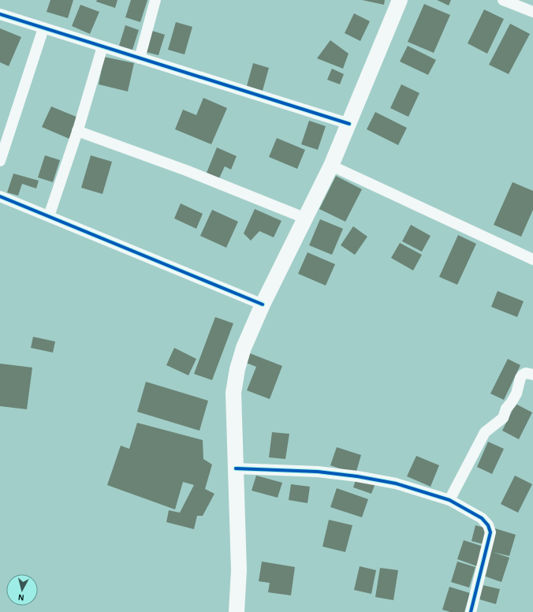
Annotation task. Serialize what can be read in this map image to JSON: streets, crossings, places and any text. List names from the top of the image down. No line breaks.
{"north":"bottom"}
